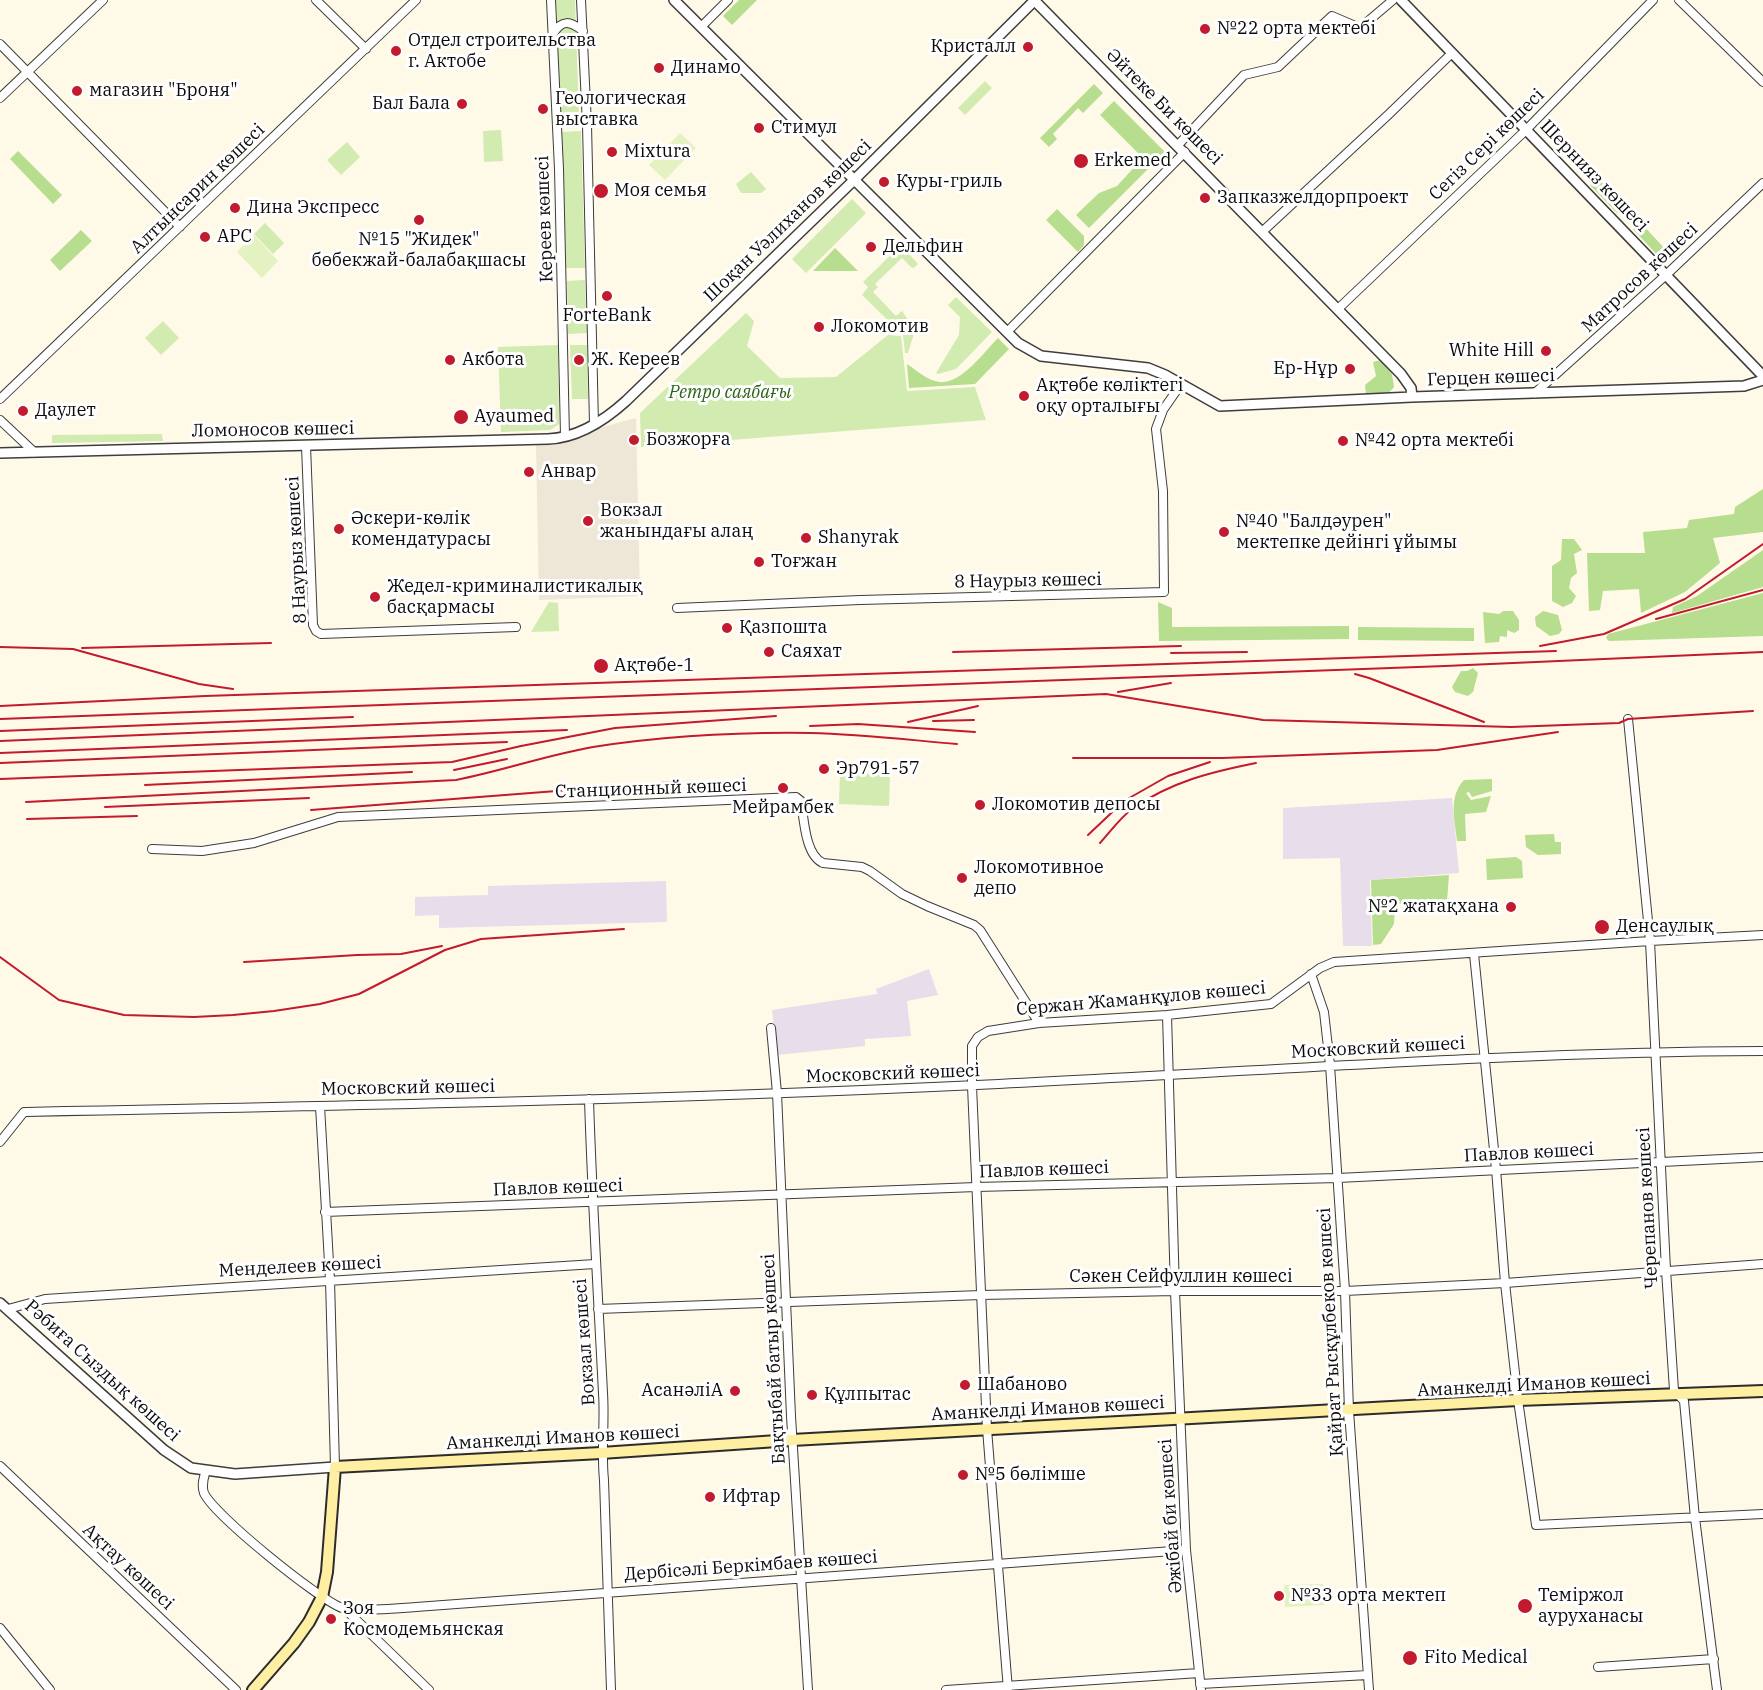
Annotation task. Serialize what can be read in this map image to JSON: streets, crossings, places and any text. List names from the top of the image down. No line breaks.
{"streets":{"main road":["Аманкелді Иманов көшесі"],"street":["Әйтеке Би көшесі","Сегіз Сері көшесі","Шернияз көшесі","Алтынсарин көшесі","Кереев көшесі","Шоқан Уәлиханов көшесі","Матросов көшесі","Герцен көшесі","Ломоносов көшесі","8 Наурыз көшесі","Станционный көшесі","Сержан Жаманқұлов көшесі","Московский көшесі","Павлов көшесі","Черепанов көшесі","Менделеев көшесі","Сәкен Сейфуллин көшесі","Қайрат Рысқұлбеков көшесі","Вокзал көшесі","Бақтыбай батыр көшесі","Рәбиға Сыздық көшесі","Әжібай би көшесі","Дербісәлі Беркімбаев көшесі","Ақтау көшесі"]},"crossings":[["Әйтеке Би көшесі","Сегіз Сері көшесі"],["Әйтеке Би көшесі","Шоқан Уәлиханов көшесі"],["Әйтеке Би көшесі","Герцен көшесі"],["Сегіз Сері көшесі","Шернияз көшесі"],["Шернияз көшесі","Матросов көшесі"],["Кереев көшесі","Шоқан Уәлиханов көшесі"],["Шоқан Уәлиханов көшесі","Ломоносов көшесі"],["Матросов көшесі","Герцен көшесі"],["Герцен көшесі","8 Наурыз көшесі"],["Ломоносов көшесі","8 Наурыз көшесі"],["Станционный көшесі","Сержан Жаманқұлов көшесі"],["Сержан Жаманқұлов көшесі","Московский көшесі"],["Сержан Жаманқұлов көшесі","Черепанов көшесі"],["Сержан Жаманқұлов көшесі","Қайрат Рысқұлбеков көшесі"],["Сержан Жаманқұлов көшесі","Әжібай би көшесі"],["Московский көшесі","Черепанов көшесі"],["Московский көшесі","Қайрат Рысқұлбеков көшесі"],["Московский көшесі","Вокзал көшесі"],["Московский көшесі","Бақтыбай батыр көшесі"],["Московский көшесі","Әжібай би көшесі"],["Павлов көшесі","Черепанов көшесі"],["Павлов көшесі","Қайрат Рысқұлбеков көшесі"],["Павлов көшесі","Вокзал көшесі"],["Павлов көшесі","Бақтыбай батыр көшесі"],["Павлов көшесі","Әжібай би көшесі"],["Черепанов көшесі","Сәкен Сейфуллин көшесі"],["Черепанов көшесі","Аманкелді Иманов көшесі"],["Менделеев көшесі","Вокзал көшесі"],["Менделеев көшесі","Рәбиға Сыздық көшесі"],["Сәкен Сейфуллин көшесі","Қайрат Рысқұлбеков көшесі"],["Сәкен Сейфуллин көшесі","Вокзал көшесі"],["Сәкен Сейфуллин көшесі","Бақтыбай батыр көшесі"],["Сәкен Сейфуллин көшесі","Әжібай би көшесі"],["Қайрат Рысқұлбеков көшесі","Аманкелді Иманов көшесі"],["Вокзал көшесі","Аманкелді Иманов көшесі"],["Вокзал көшесі","Дербісәлі Беркімбаев көшесі"],["Бақтыбай батыр көшесі","Аманкелді Иманов көшесі"],["Бақтыбай батыр көшесі","Дербісәлі Беркімбаев көшесі"],["Рәбиға Сыздық көшесі","Аманкелді Иманов көшесі"],["Аманкелді Иманов көшесі","Әжібай би көшесі"],["Әжібай би көшесі","Дербісәлі Беркімбаев көшесі"]],"parks":["Ретро саябағы"],"places":["№22 орта мектебі","Кристалл","Отдел строительства г. Актобе","Динамо","магазин \"Броня\"","Бал Бала","Геологическая выставка","Стимул","Mixtura","Erkemed","Куры-гриль","Моя семья","Запказжелдорпроект","Дина Экспресс","№15 \"Жидек\" бөбекжай-балабақшасы","АРС","Дельфин","ForteBank","Локомотив","White Hill","Акбота","Ж. Кереев","Ер-Нұр","Ақтөбе көліктегі оқу орталығы","Даулет","Ayaumed","Бозжорға","№42 орта мектебі","Анвар","Вокзал жанындағы алаң","Әскери-көлік комендатурасы","№40 \"Балдәурен\" мектепке дейінгі ұйымы","Shanyrak","Тоғжан","Жедел-криминалистикалық басқармасы","Қазпошта","Саяхат","Ақтөбе-1","Эр791-57","Мейрамбек","Локомотив депосы","Локомотивное депо","№2 жатақхана","Денсаулық","Шабаново","АсанәліА","Құлпытас","№5 бөлімше","Ифтар","№33 орта мектеп","Теміржол ауруханасы","Зоя Космодемьянская","Fito Medical"]}
